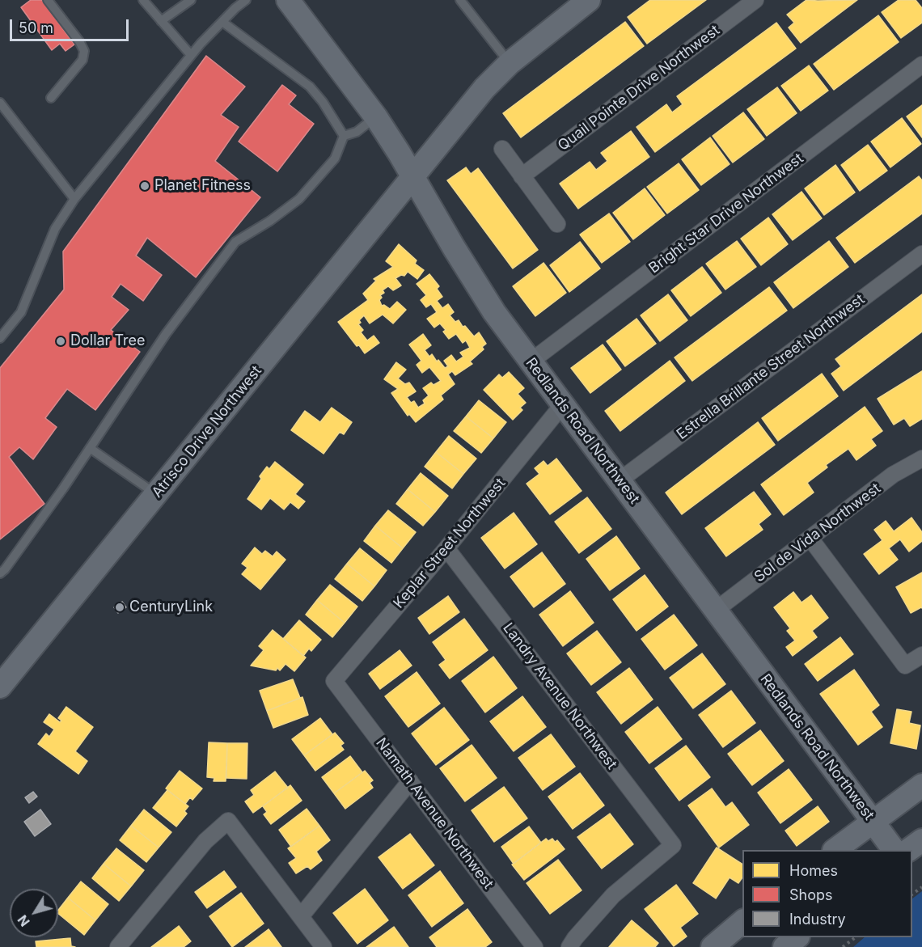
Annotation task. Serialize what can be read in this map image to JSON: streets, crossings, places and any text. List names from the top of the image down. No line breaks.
{"streets":{"street":["Quail Pointe Drive Northwest","Bright Star Drive Northwest","Estrella Brillante Street Northwest","Redlands Road Northwest","Atrisco Drive Northwest","Sol de Vida Northwest","Keplar Street Northwest","Landry Avenue Northwest","Namath Avenue Northwest"]},"crossings":[["Bright Star Drive Northwest","Redlands Road Northwest"],["Estrella Brillante Street Northwest","Redlands Road Northwest"],["Redlands Road Northwest","Atrisco Drive Northwest"],["Redlands Road Northwest","Sol de Vida Northwest"],["Redlands Road Northwest","Keplar Street Northwest"],["Keplar Street Northwest","Landry Avenue Northwest"],["Keplar Street Northwest","Namath Avenue Northwest"]],"places":["Planet Fitness","Dollar Tree","CenturyLink"],"legend":["Homes","Shops","Industry"],"scale_bar":"50 m","north":"bottom left"}
